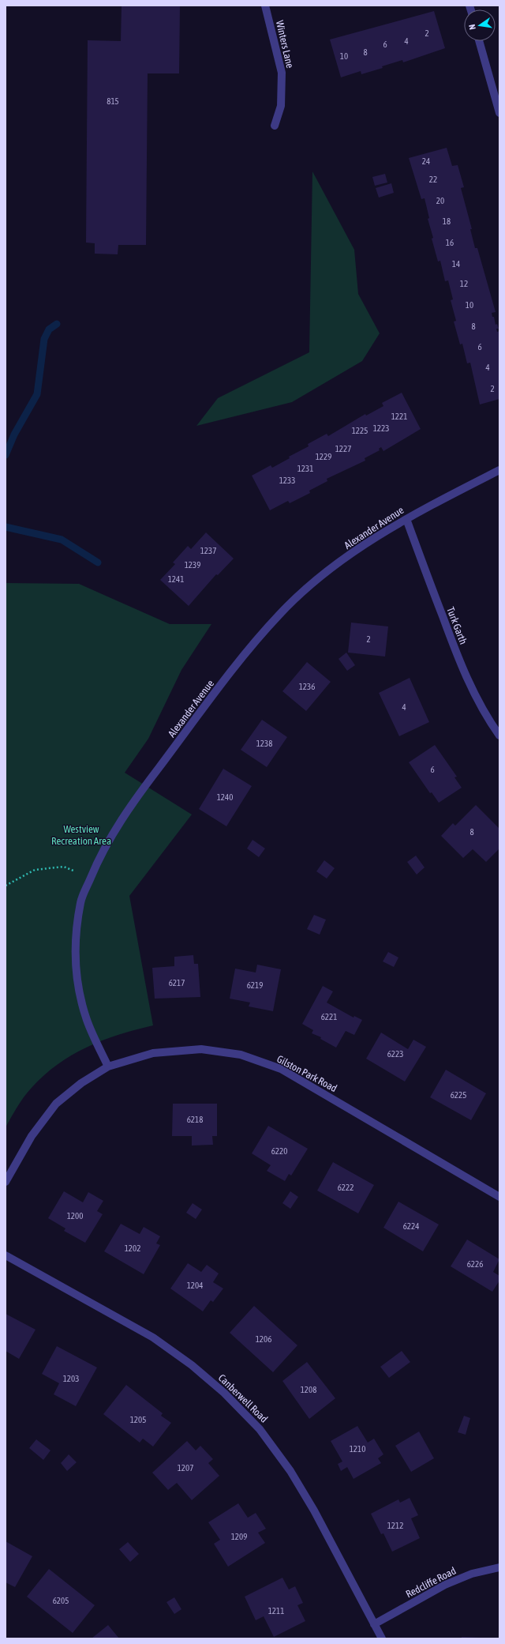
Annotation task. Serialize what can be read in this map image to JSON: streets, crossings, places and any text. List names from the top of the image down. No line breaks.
{"streets":{"street":["Winters Lane","Alexander Avenue","Turk Garth","Gilston Park Road","Canberwell Road","Redcliffe Road"]},"crossings":[["Alexander Avenue","Turk Garth"],["Alexander Avenue","Gilston Park Road"],["Canberwell Road","Redcliffe Road"]],"parks":["Westview Recreation Area"],"house_numbers":["2","4","6","8","10","815","24","22","20","18","16","14","12","10","8","6","4","2","1221","1223","1225","1227","1229","1231","1233","1237","1239","1241","2","1236","4","1238","6","1240","8","6217","6219","6221","6223","6225","6218","6220","6222","1200","6224","1202","6226","1204","1206","1203","1208","1205","1210","1207","1212","1209","6205","1211"],"north":"left"}
